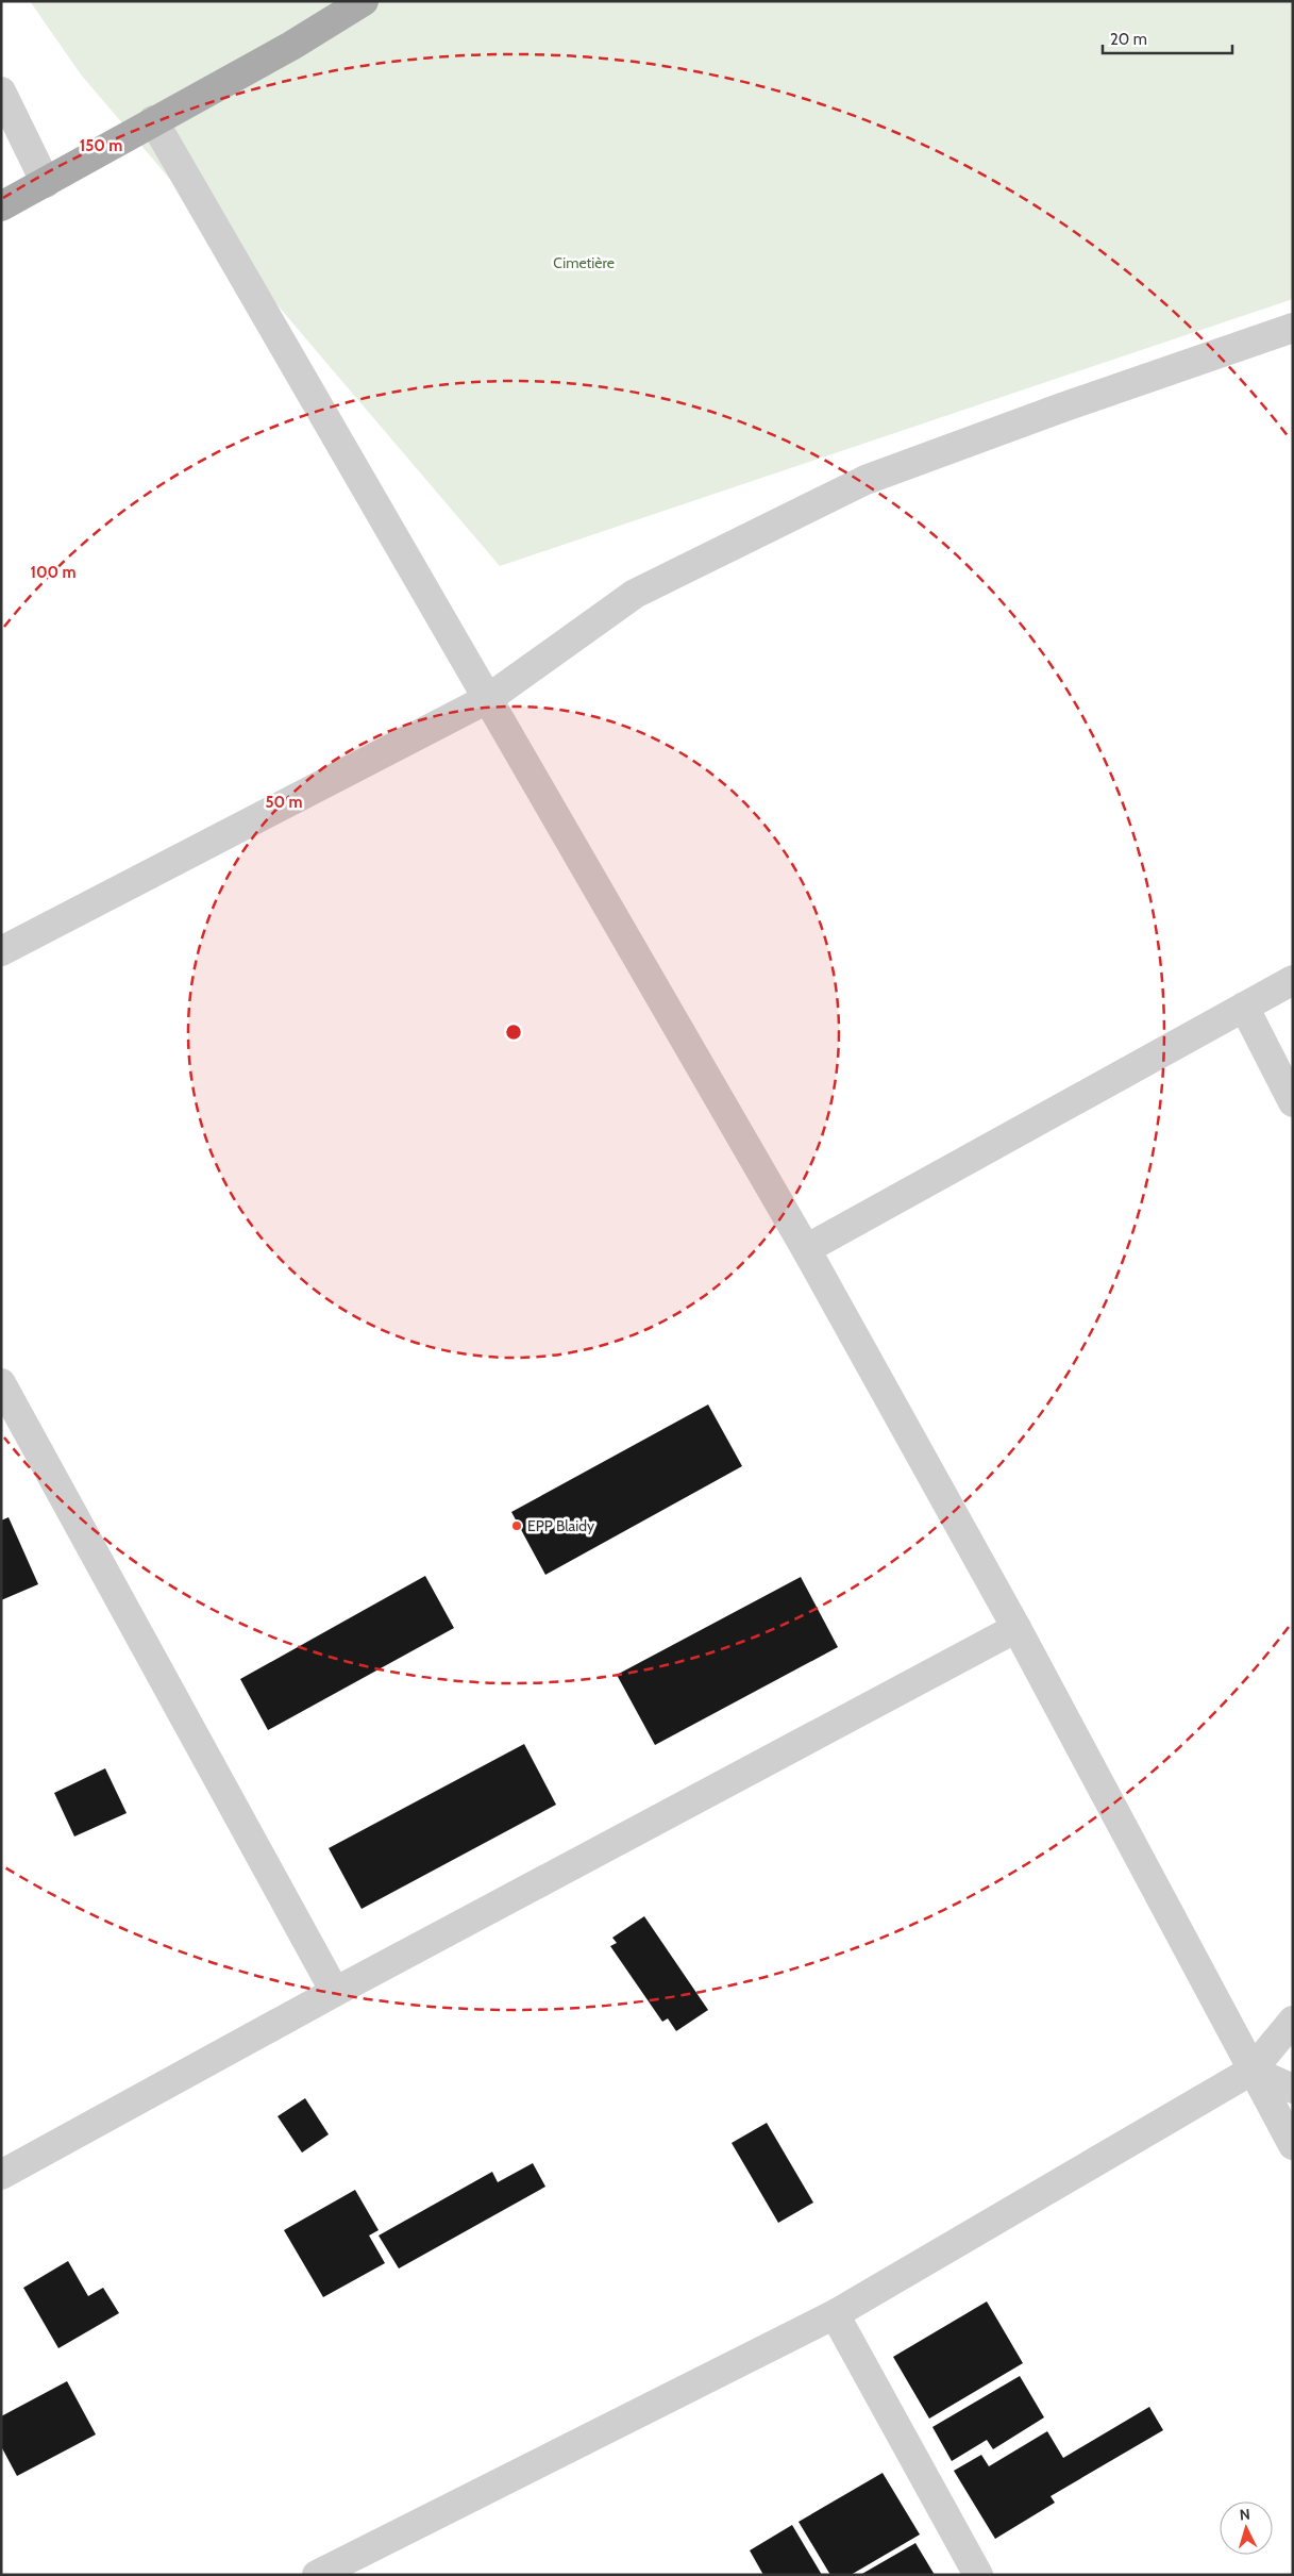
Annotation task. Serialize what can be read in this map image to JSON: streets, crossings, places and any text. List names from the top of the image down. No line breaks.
{"parks":["Cimetière"],"places":["EPP Blaidy"],"scale_bar":"20 m","north":"top","rings":["150 m","100 m","50 m"]}
